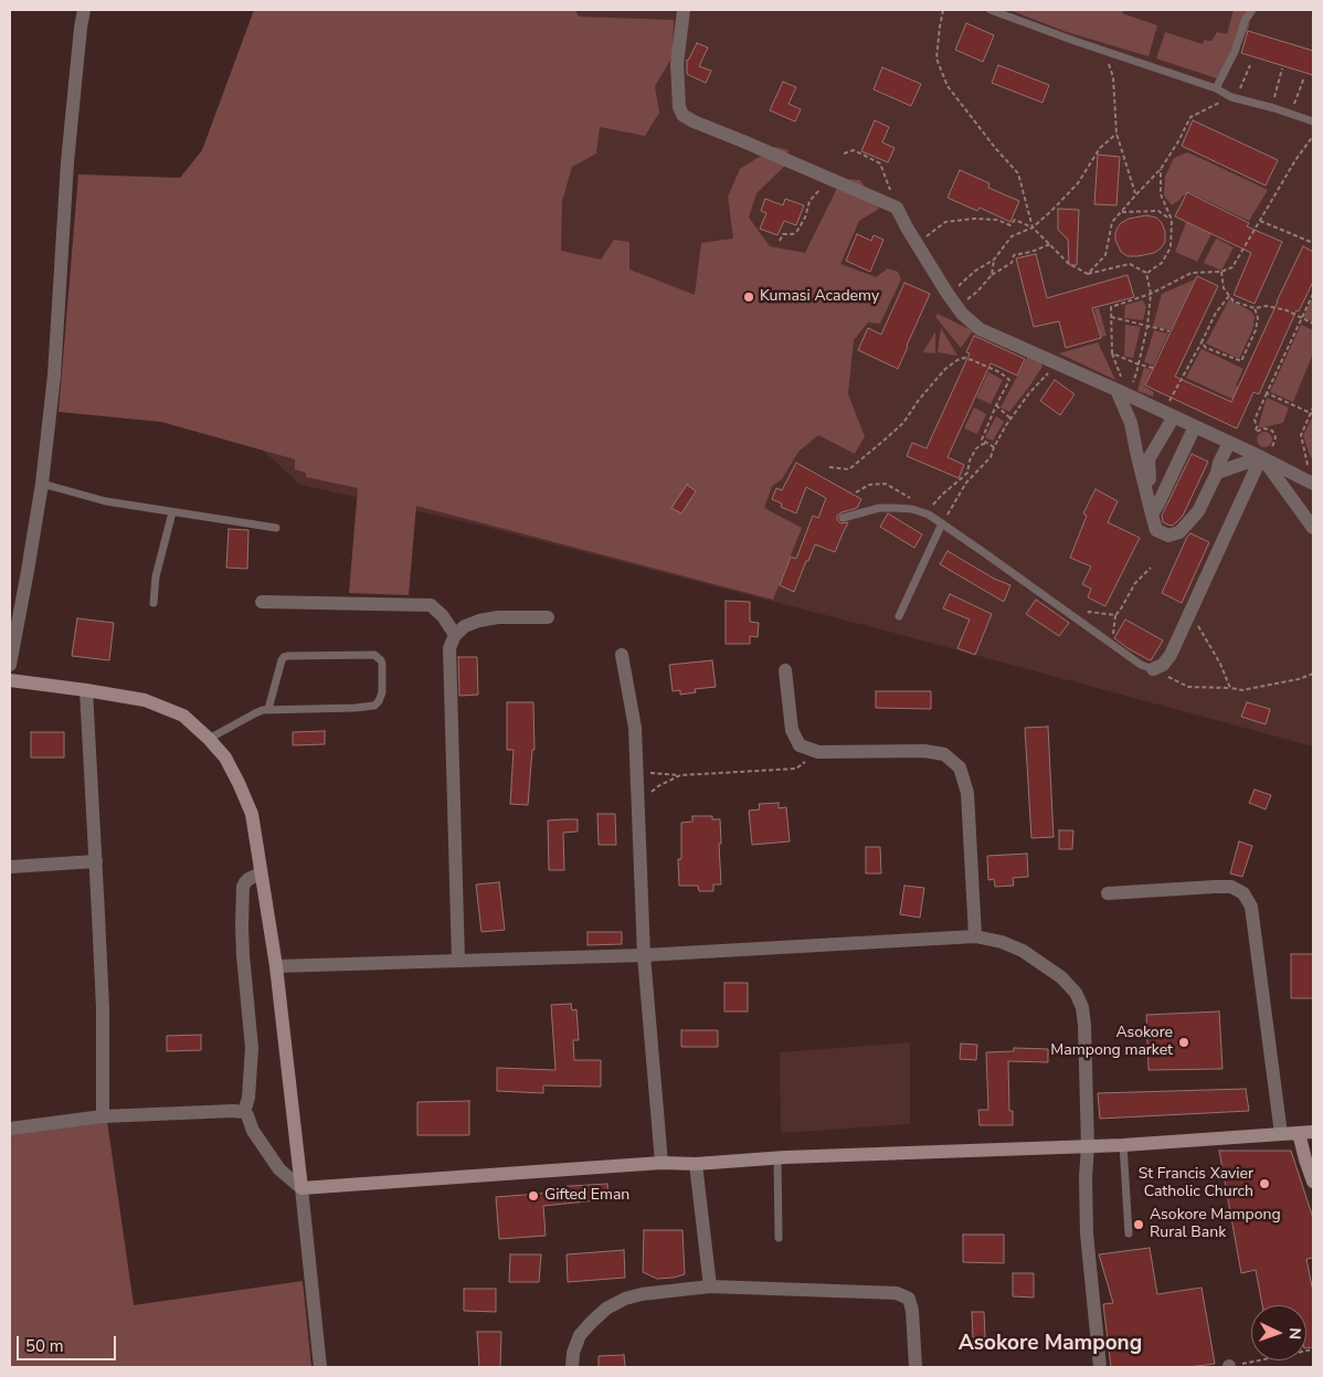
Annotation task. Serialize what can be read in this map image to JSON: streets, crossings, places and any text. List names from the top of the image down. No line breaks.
{"districts":["Asokore Mampong"],"places":["Kumasi Academy","Asokore Mampong market","St Francis Xavier Catholic Church","Gifted Eman","Asokore Mampong Rural Bank"],"scale_bar":"50 m","north":"right"}
